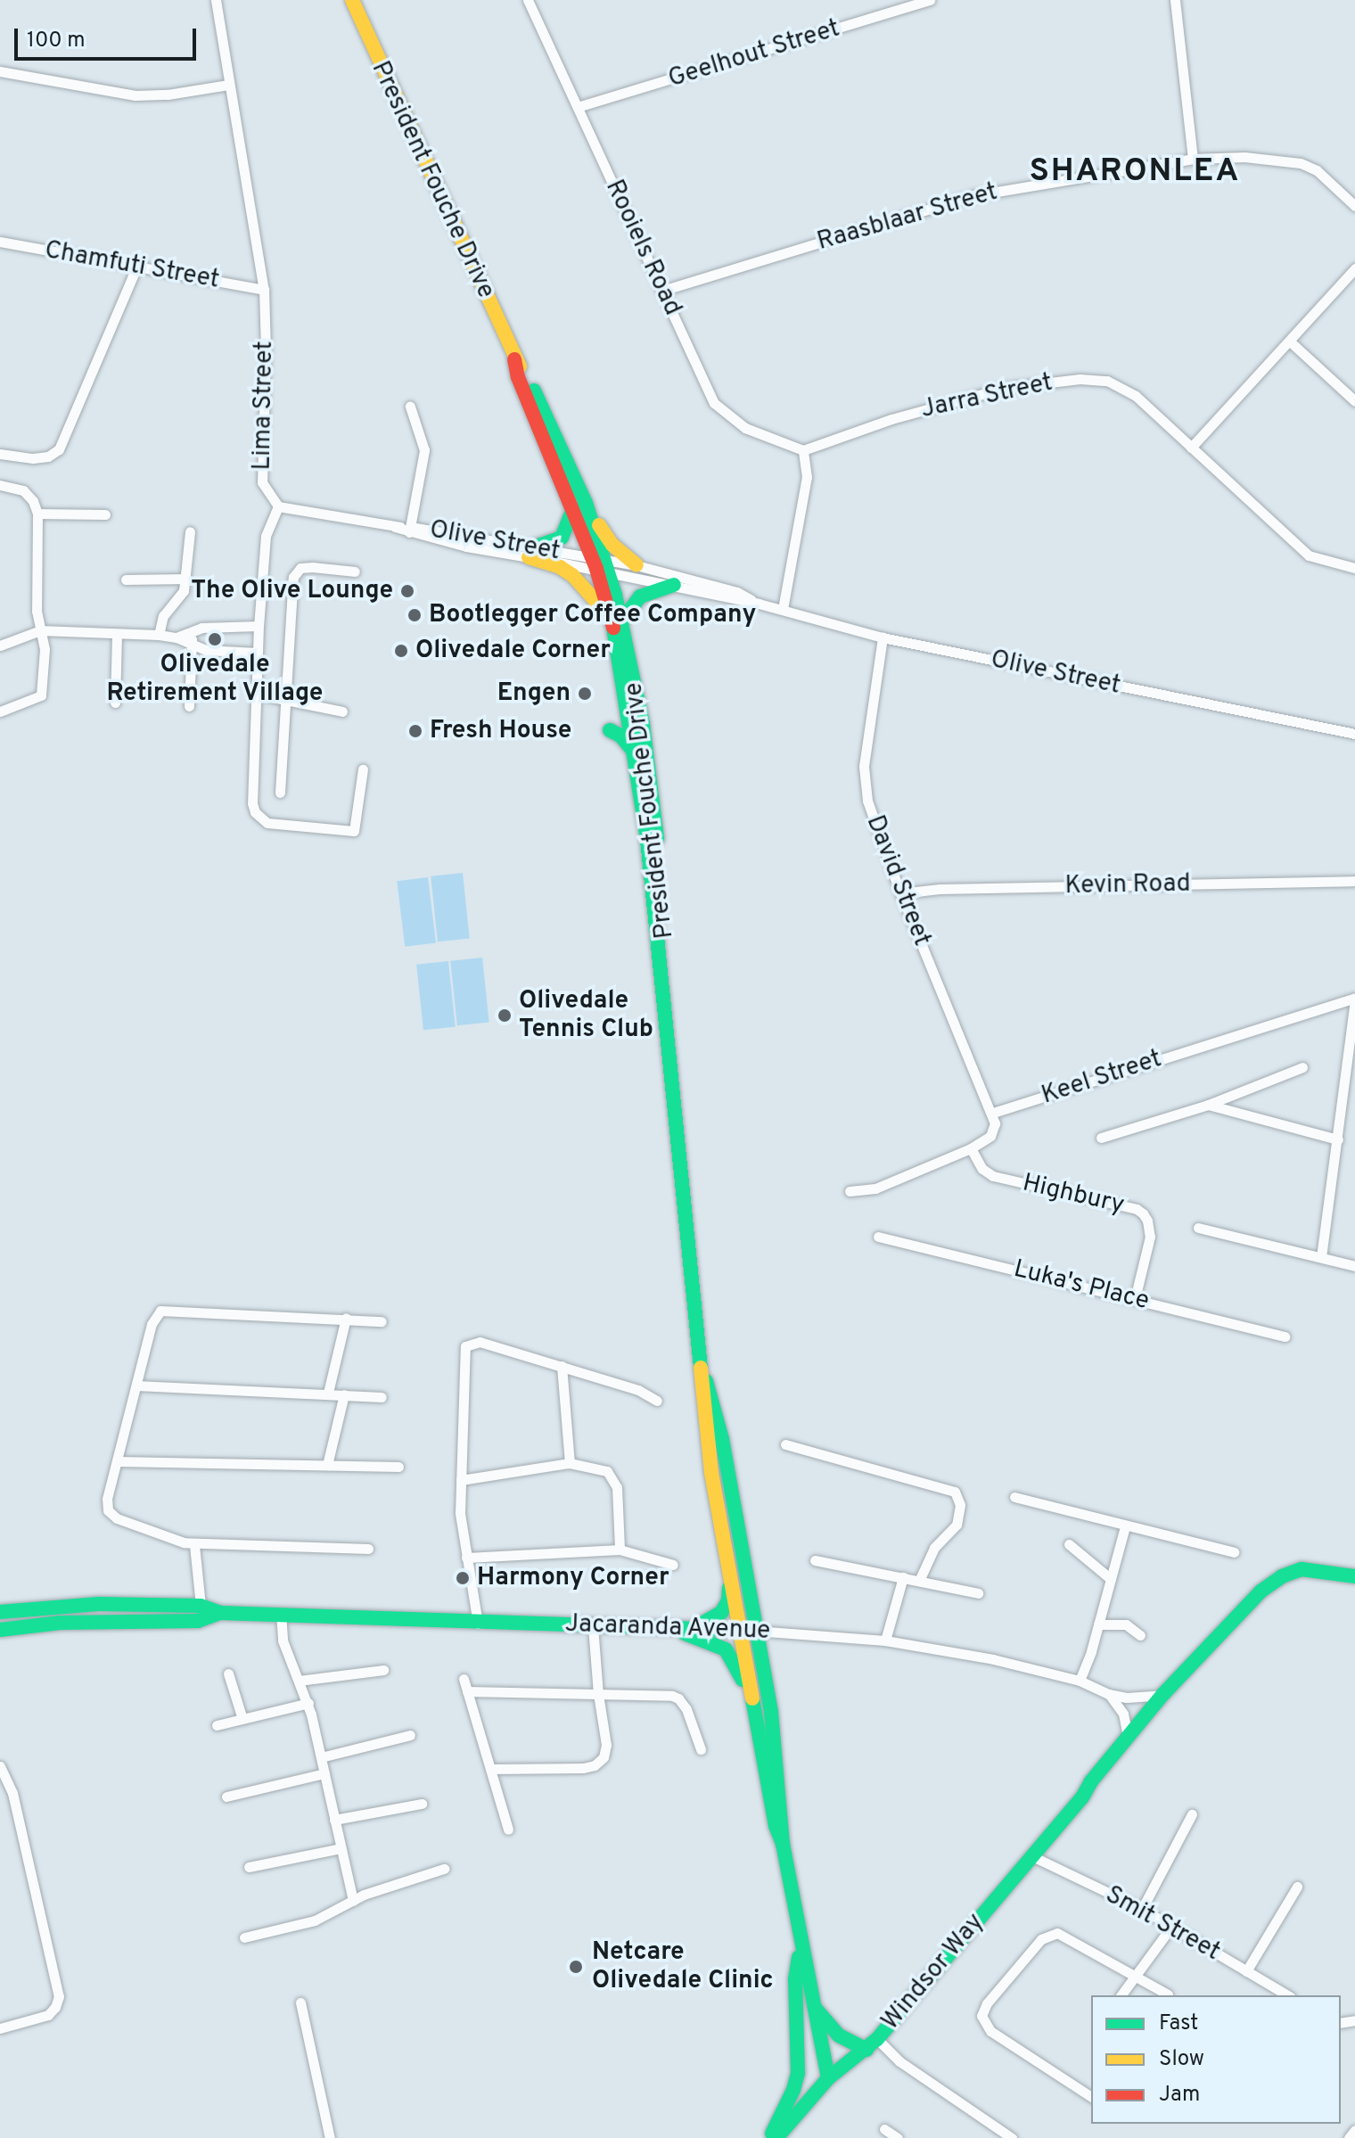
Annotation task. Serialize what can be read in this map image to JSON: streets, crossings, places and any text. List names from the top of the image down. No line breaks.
{"streets":{"street":["Geelhout Street","President Fouche Drive","Raasblaar Street","Rooiels Road","Chamfuti Street","Jarra Street","Lima Street","Olive Street","David Street","Kevin Road","Keel Street","Highbury","Luka's Place","Jacaranda Avenue","Smit Street","Windsor Way"]},"crossings":[["Geelhout Street","Rooiels Road"],["President Fouche Drive","Olive Street"],["President Fouche Drive","Jacaranda Avenue"],["President Fouche Drive","Windsor Way"],["Raasblaar Street","Rooiels Road"],["Rooiels Road","Jarra Street"],["Chamfuti Street","Lima Street"],["Lima Street","Olive Street"],["Olive Street","David Street"],["David Street","Kevin Road"],["David Street","Keel Street"],["Highbury","Luka's Place"],["Jacaranda Avenue","Windsor Way"],["Smit Street","Windsor Way"]],"districts":["SHARONLEA"],"places":["The Olive Lounge","Bootlegger Coffee Company","Olivedale Retirement Village","Olivedale Corner","Engen","Fresh House","Olivedale Tennis Club","Harmony Corner","Netcare Olivedale Clinic"],"legend":["Fast","Slow","Jam"],"scale_bar":"100 m"}
